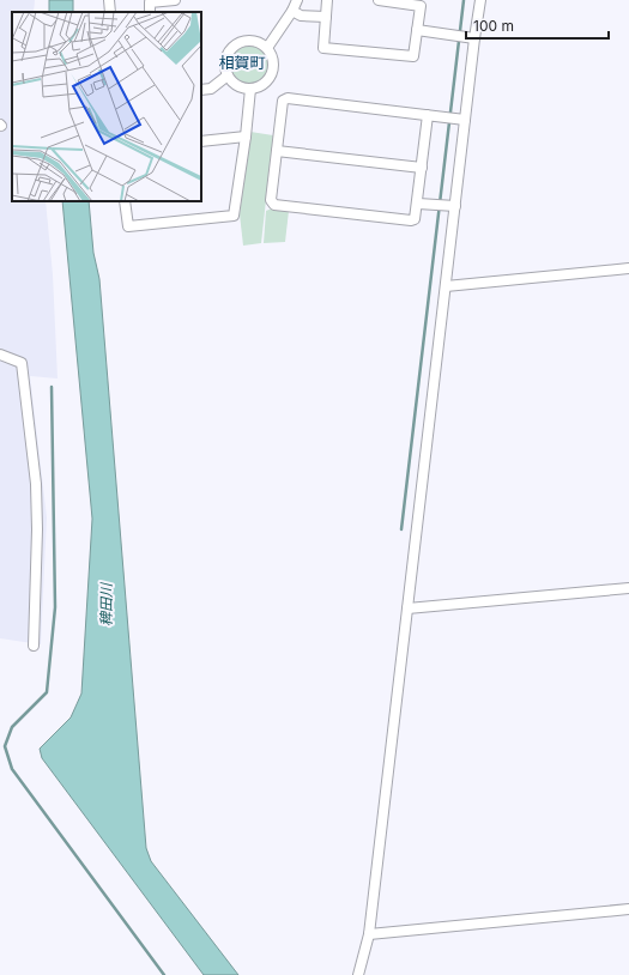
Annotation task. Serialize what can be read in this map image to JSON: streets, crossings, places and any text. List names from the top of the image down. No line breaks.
{"districts":["相賀町"],"water":["稗田川"],"scale_bar":"100 m"}
